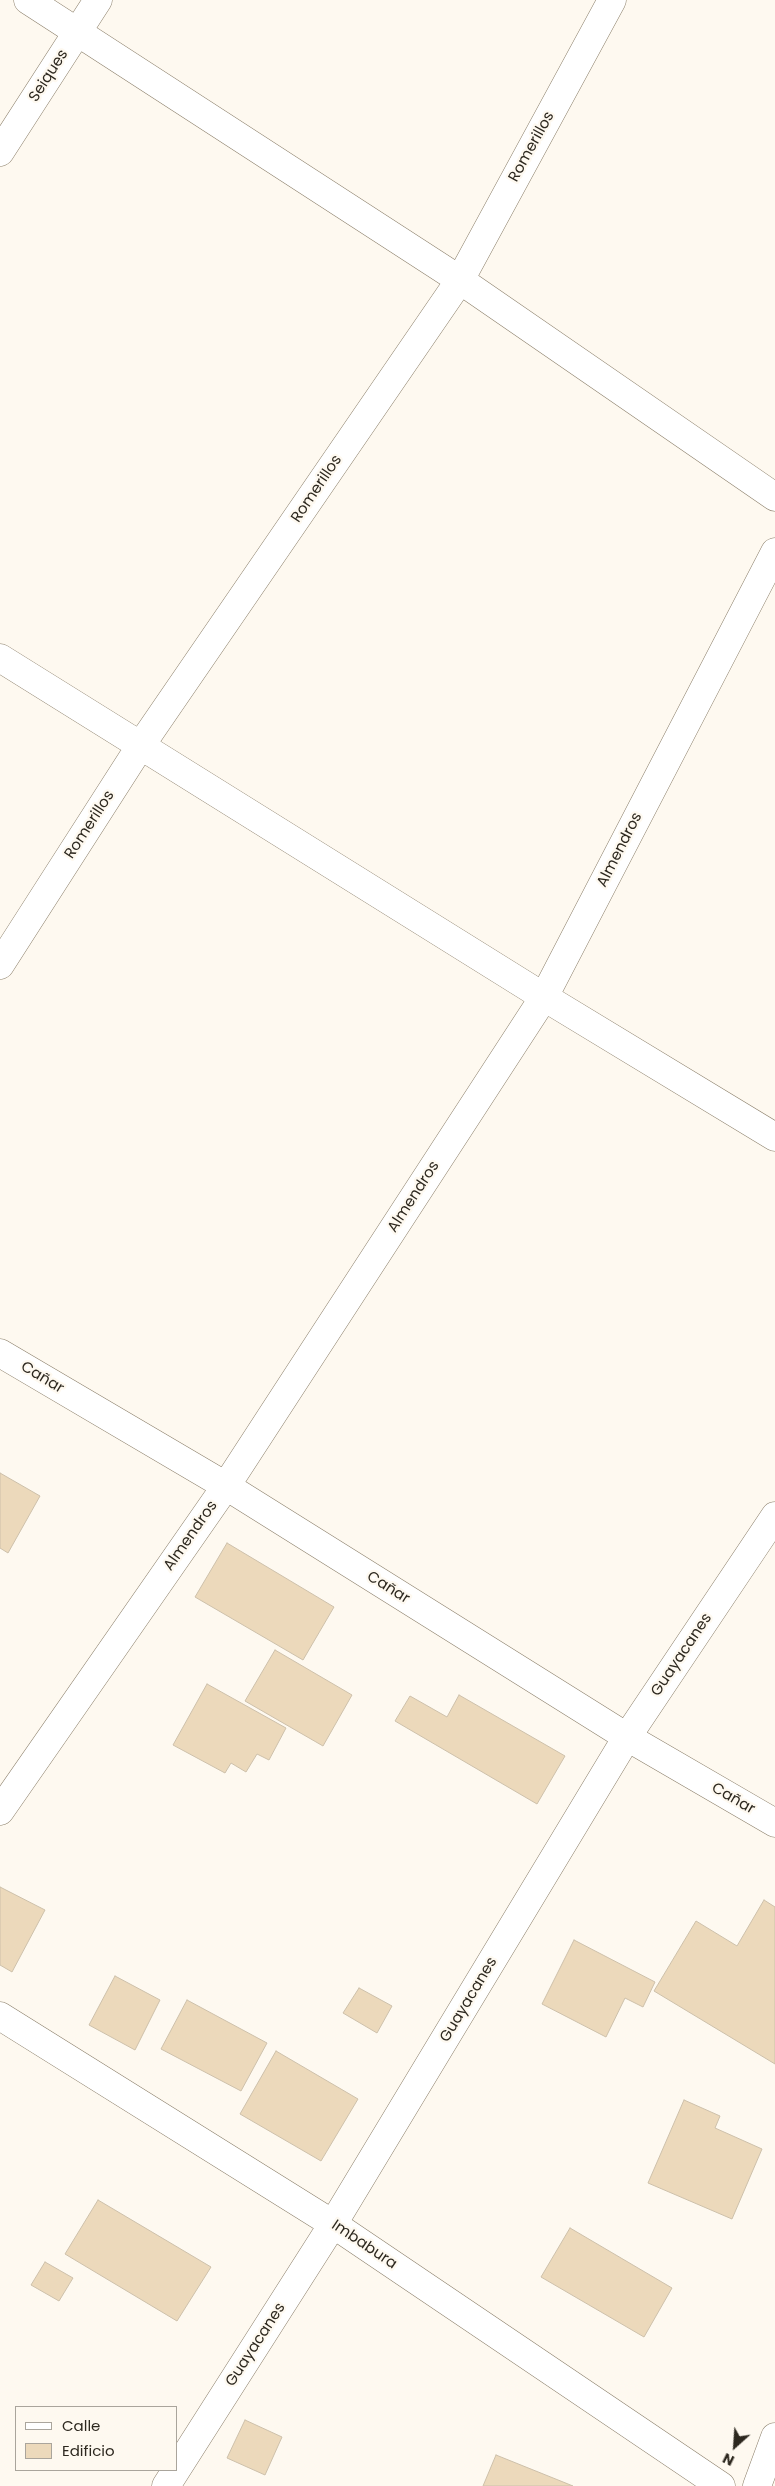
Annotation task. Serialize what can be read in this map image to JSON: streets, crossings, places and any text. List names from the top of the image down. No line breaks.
{"streets":{"street":["Seiques","Romerillos","Almendros","Cañar","Guayacanes","Imbabura"]},"crossings":[["Almendros","Cañar"],["Cañar","Guayacanes"],["Guayacanes","Imbabura"]],"legend":["Calle","Edificio"],"north":"bottom left"}
